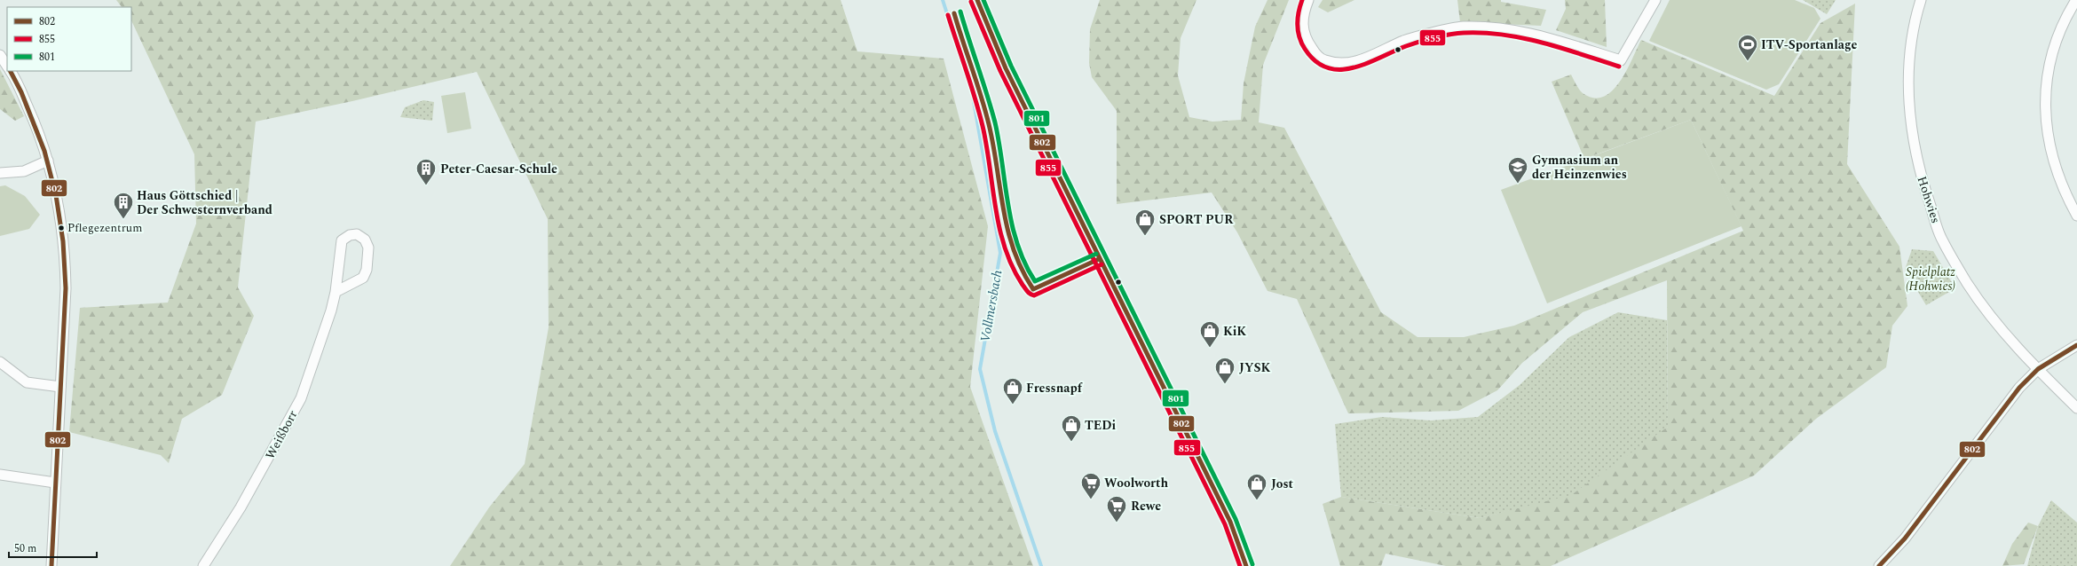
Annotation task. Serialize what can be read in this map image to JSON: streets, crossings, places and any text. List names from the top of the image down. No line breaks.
{"streets":{"street":["Hohwies","Weißborr"]},"water":["Vollmersbach"],"parks":["Spielplatz (Hohwies)"],"places":{"sports":["ITV-Sportanlage"],"school or university":["Gymnasium an der Heinzenwies"],"building":["Peter-Caesar-Schule","Haus Göttschied | Der Schwesternverband"],"other":["Pflegezentrum"],"shop":["SPORT PUR","KiK","JYSK","Fressnapf","TEDi","Jost"],"supermarket":["Woolworth","Rewe"]},"lines":["transit line 802","transit line 855","transit line 801"],"legend":["802","855","801"],"scale_bar":"50 m"}
